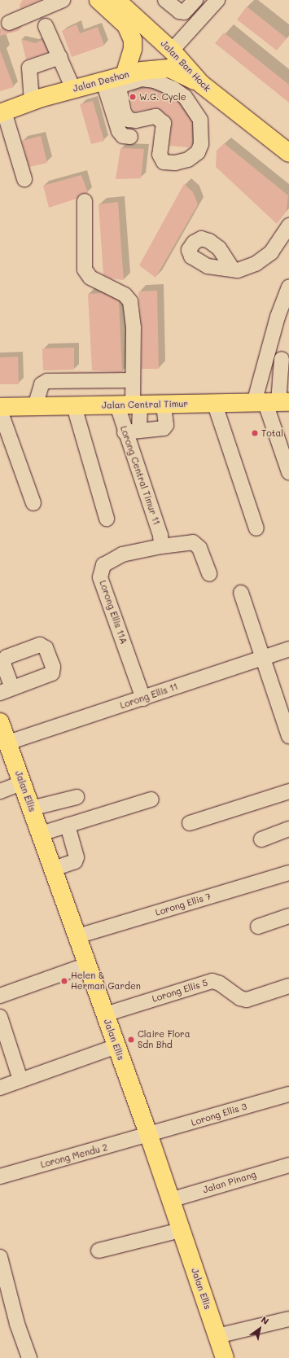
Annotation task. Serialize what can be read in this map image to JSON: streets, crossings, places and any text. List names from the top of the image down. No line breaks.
{"streets":{"main road":["Jalan Ban Hock","Jalan Deshon","Jalan Central Timur","Jalan Ellis"],"street":["Lorong Central Timur 11","Lorong Ellis 11A","Lorong Ellis 11","Lorong Ellis 7","Lorong Ellis 5","Lorong Ellis 3","Lorong Mendu 2","Jalan Pinang"]},"crossings":[["Jalan Ban Hock","Jalan Deshon"],["Jalan Central Timur","Lorong Central Timur 11"],["Lorong Central Timur 11","Lorong Ellis 11A"],["Lorong Ellis 11A","Lorong Ellis 11"],["Lorong Ellis 11","Jalan Ellis"],["Jalan Ellis","Lorong Ellis 7"],["Jalan Ellis","Lorong Ellis 5"],["Jalan Ellis","Lorong Ellis 3"],["Jalan Ellis","Lorong Mendu 2"],["Jalan Ellis","Jalan Pinang"],["Lorong Ellis 3","Lorong Mendu 2"]],"places":["W.G. Cycle","Total","Helen & Herman Garden","Claire Flora Sdn Bhd"],"north":"top right"}
